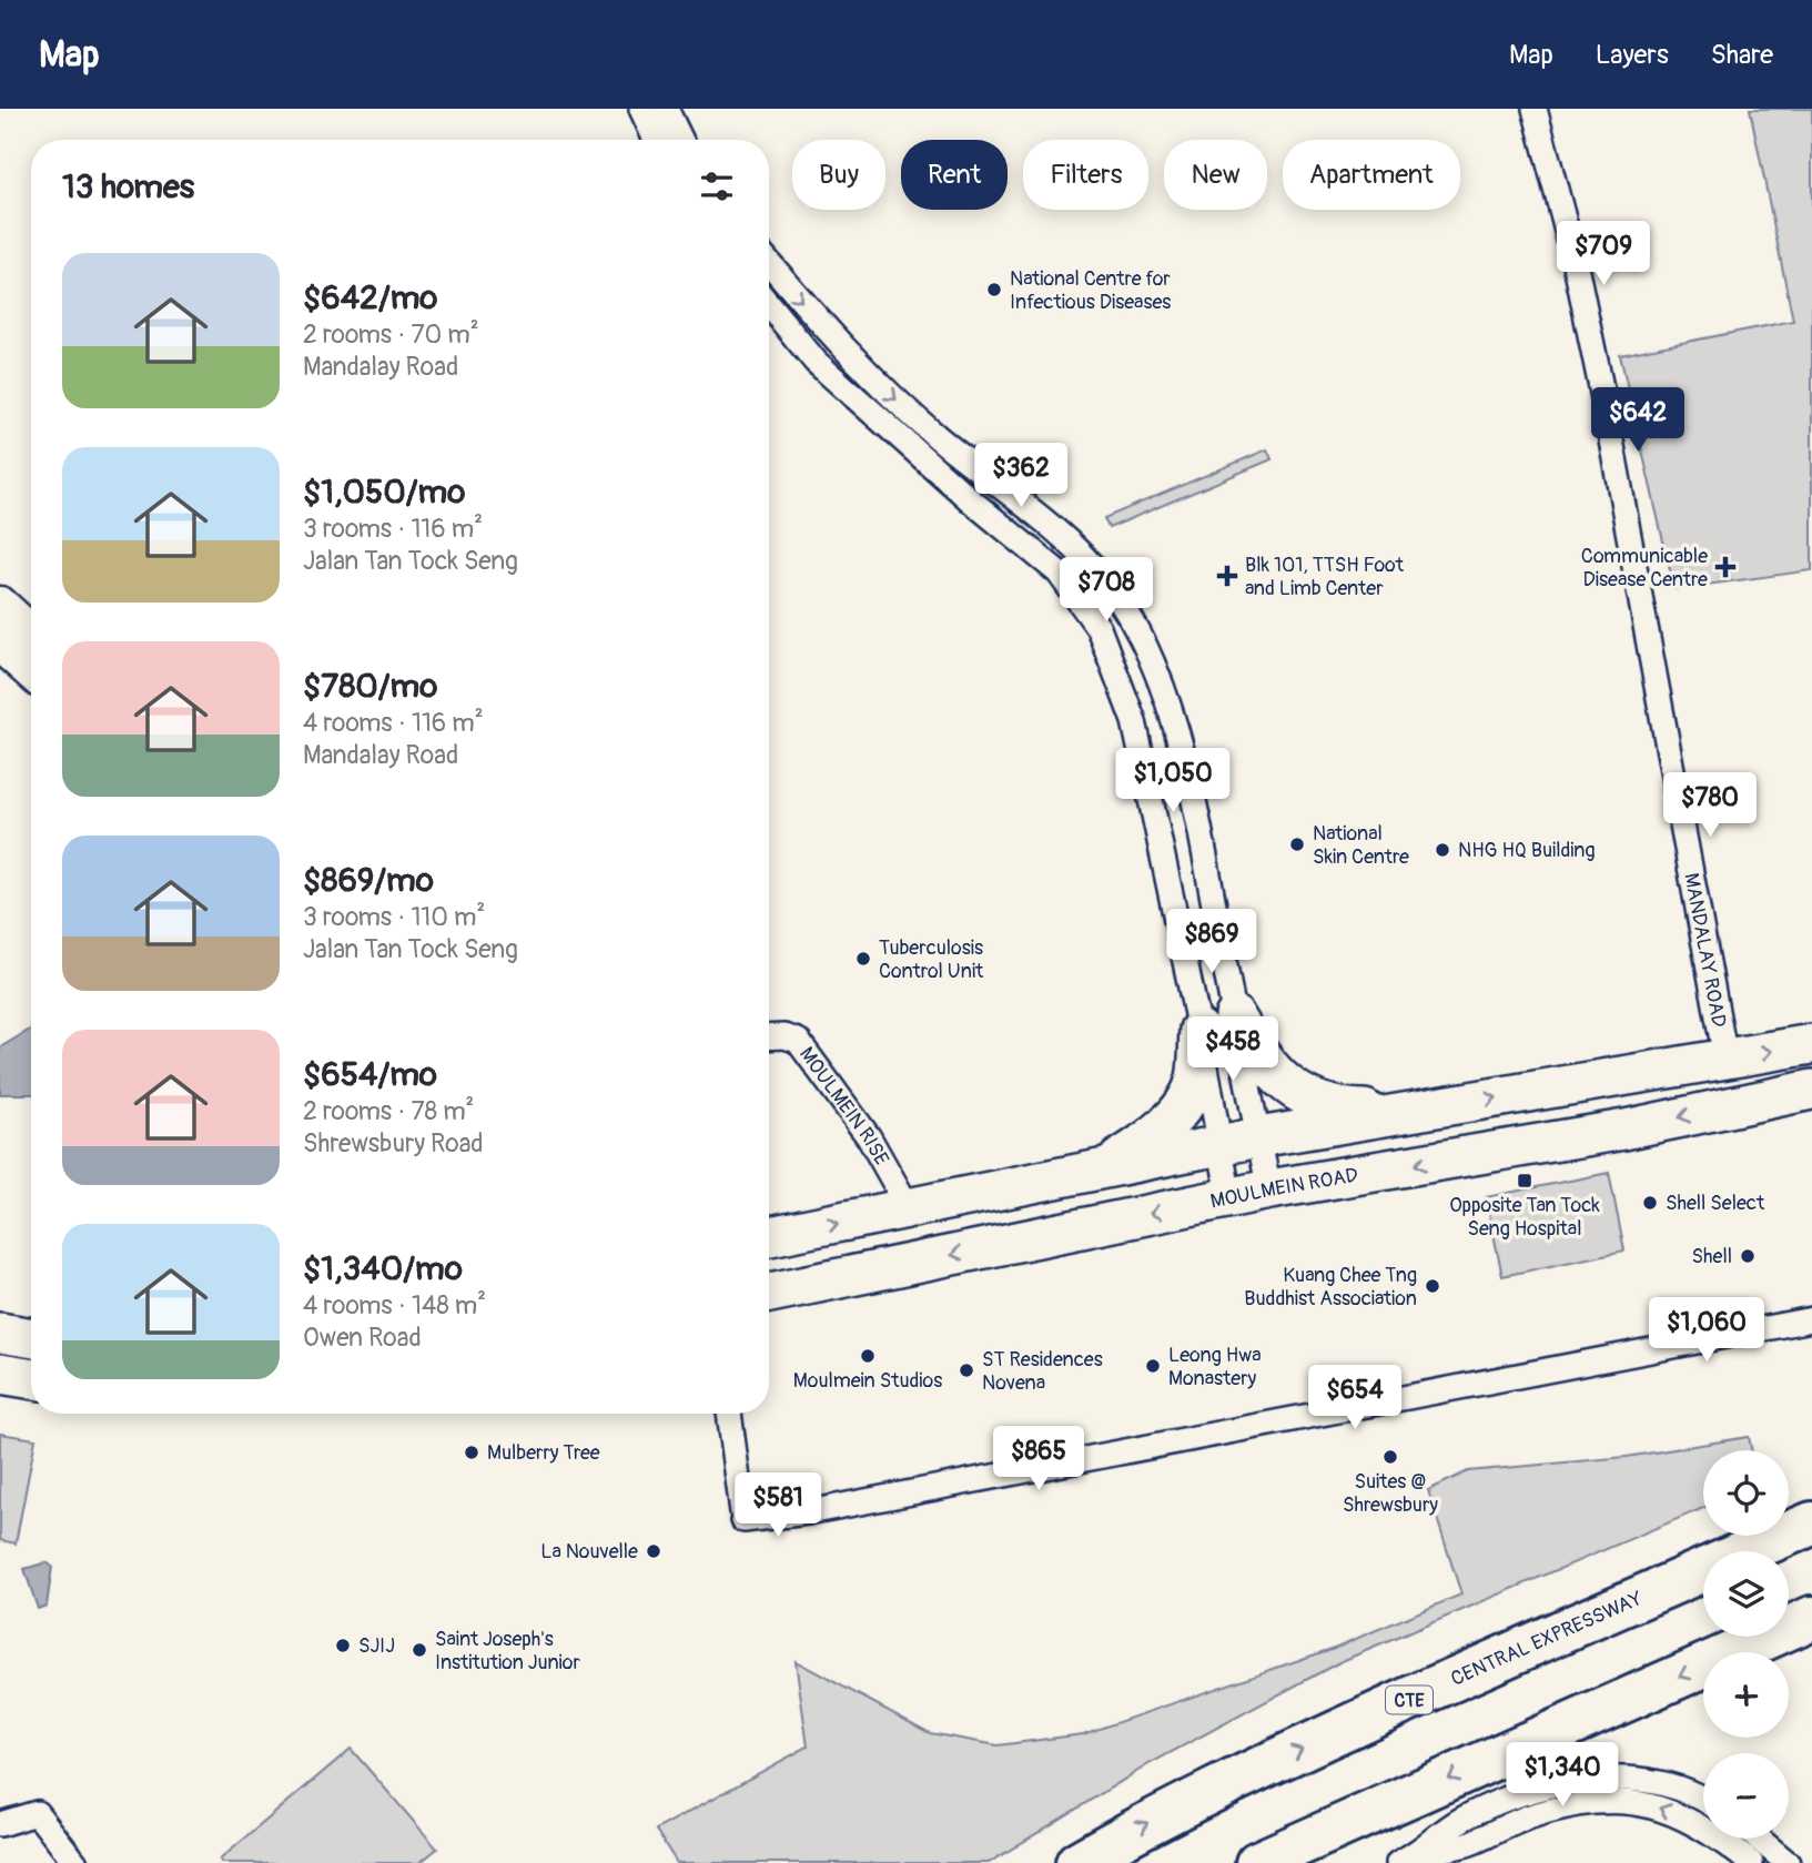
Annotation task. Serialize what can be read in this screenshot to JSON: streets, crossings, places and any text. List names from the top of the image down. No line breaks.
{"streets":{"highway":["CENTRAL EXPRESSWAY","CTE"],"main road":["MOULMEIN ROAD"],"street":["MANDALAY ROAD","MOULMEIN RISE"]},"places":{"other":["National Centre for Infectious Diseases","National Skin Centre","NHG HQ Building","Tuberculosis Control Unit","Shell Select","Shell","Kuang Chee Tng Buddhist Association","Moulmein Studios","Leong Hwa Monastery","ST Residences Novena","Mulberry Tree","Suites @ Shrewsbury","La Nouvelle","SJIJ","Saint Joseph's Institution Junior"],"health":["Communicable Disease Centre","Blk 101, TTSH Foot and Limb Center"],"transit":["Opposite Tan Tock Seng Hospital"]},"page":{"header":"Map","nav":["Map","Layers","Share"],"chip":["Buy","Rent","Filters","New","Apartment"],"heading":"13 homes","price":["$709","$642","$362","$708","$1,050","$780","$869","$458","$1,060","$654","$865","$581","$1,340"],"list":[{"name":"$642/mo","note":"2 rooms · 70 m² · Mandalay Road"},{"name":"$1,050/mo","note":"3 rooms · 116 m² · Jalan Tan Tock Seng"},{"name":"$780/mo","note":"4 rooms · 116 m² · Mandalay Road"},{"name":"$869/mo","note":"3 rooms · 110 m² · Jalan Tan Tock Seng"},{"name":"$654/mo","note":"2 rooms · 78 m² · Shrewsbury Road"},{"name":"$1,340/mo","note":"4 rooms · 148 m² · Owen Road"}],"map_buttons":["+","−"]}}
